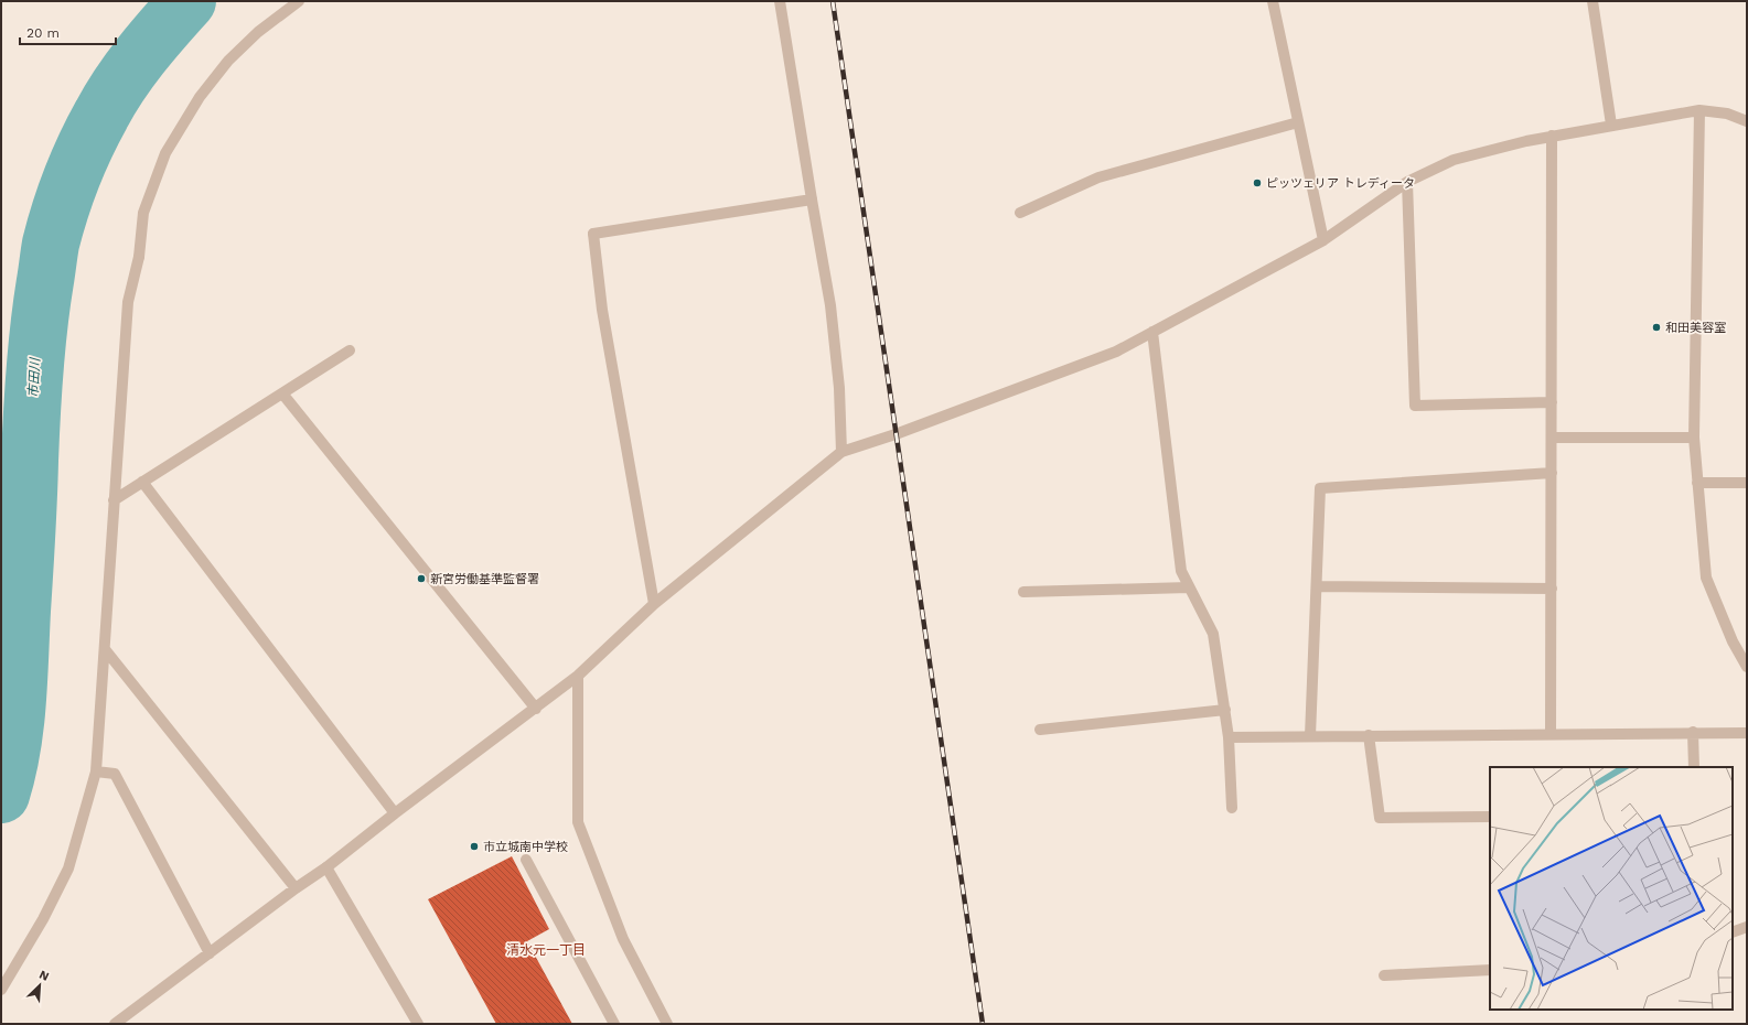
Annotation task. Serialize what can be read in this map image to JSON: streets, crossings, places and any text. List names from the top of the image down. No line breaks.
{"districts":["清水元一丁目"],"water":["市田川"],"places":["ピッツェリア トレディータ","和田美容室","新宮労働基準監督署","市立城南中学校"],"scale_bar":"20 m","north":"top right"}
